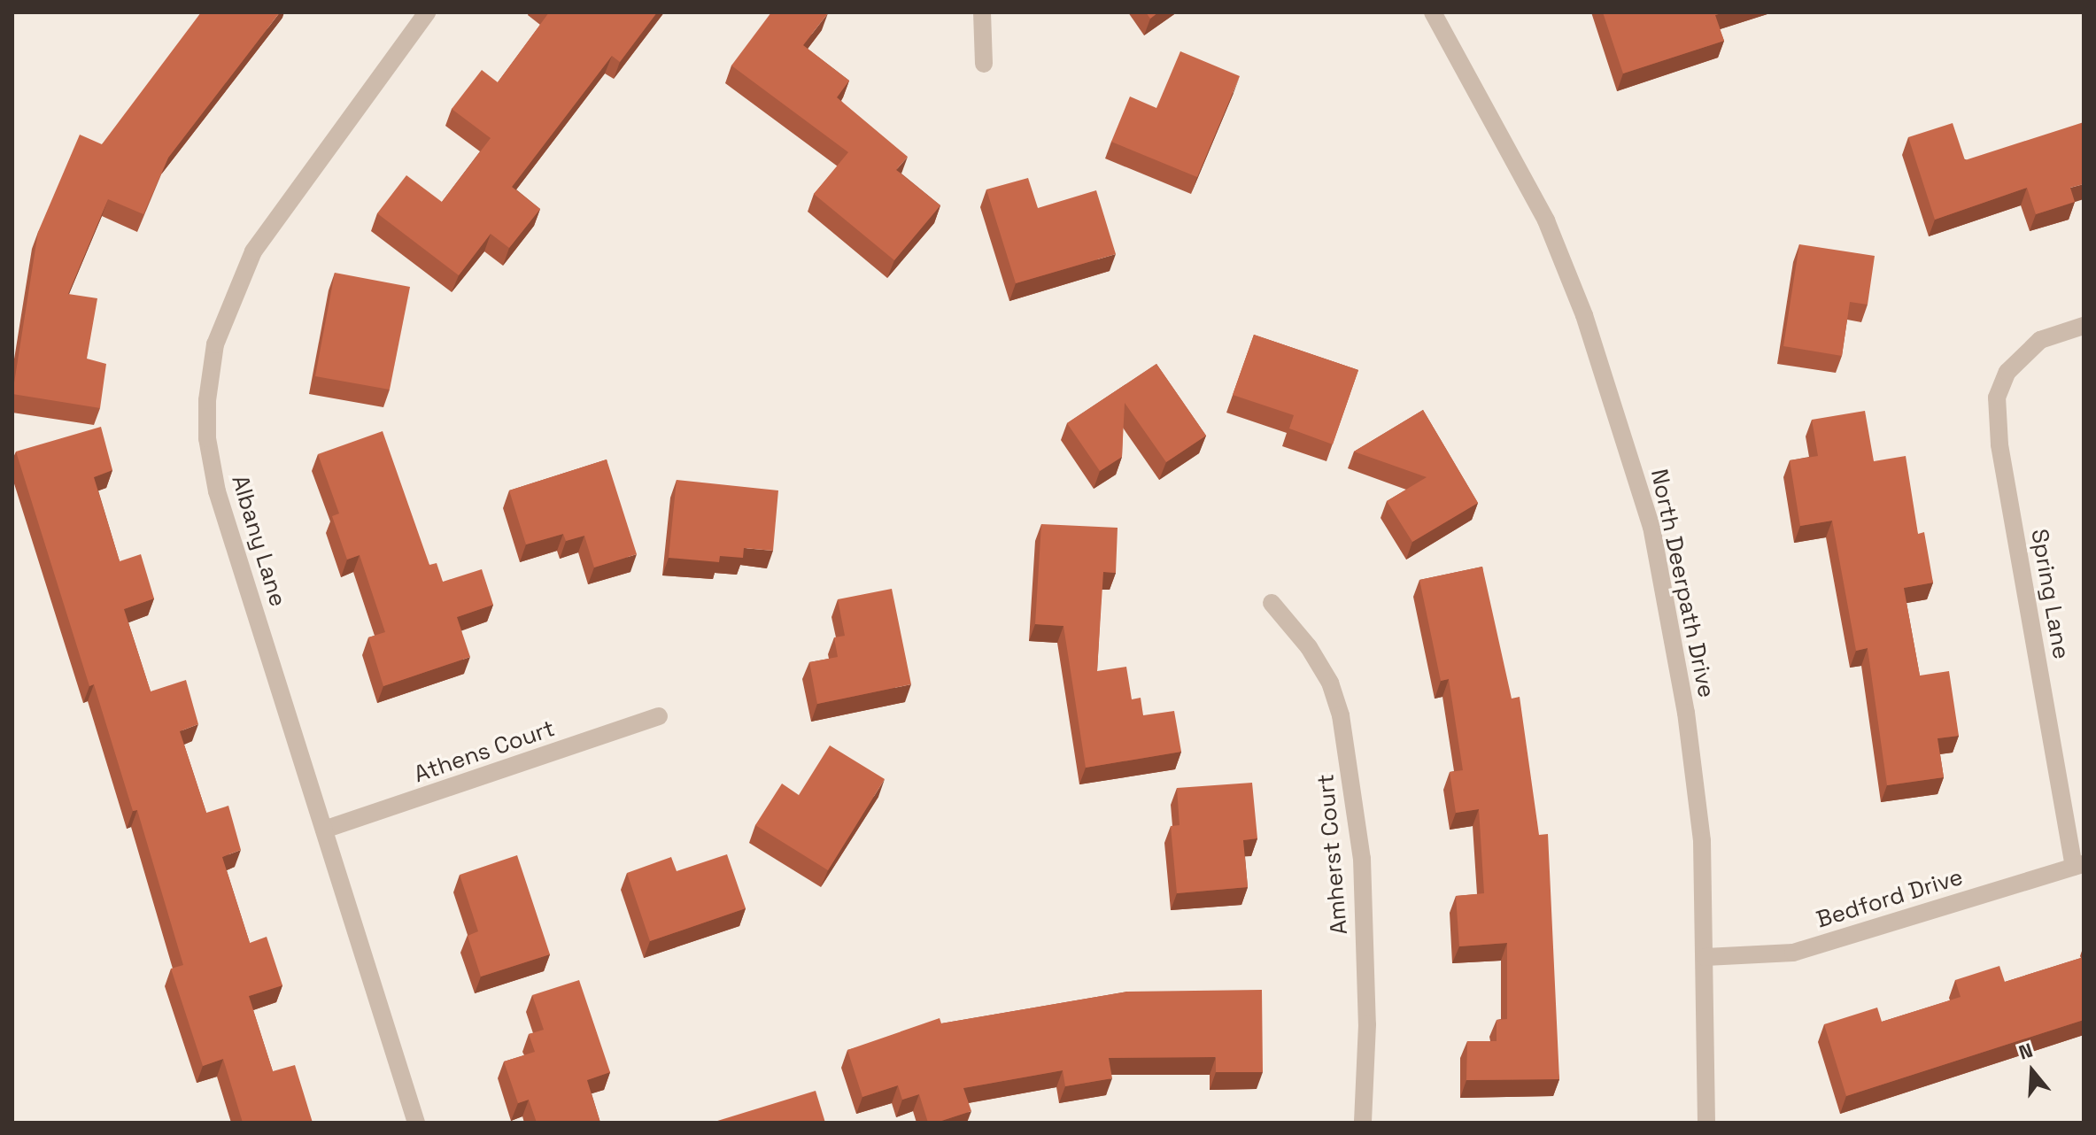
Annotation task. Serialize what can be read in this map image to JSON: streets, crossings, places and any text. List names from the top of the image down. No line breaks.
{"streets":{"street":["Albany Lane","North Deerpath Drive","Spring Lane","Athens Court","Amherst Court","Bedford Drive"]},"crossings":[["Albany Lane","Athens Court"],["North Deerpath Drive","Bedford Drive"],["Spring Lane","Bedford Drive"]],"north":"top"}
